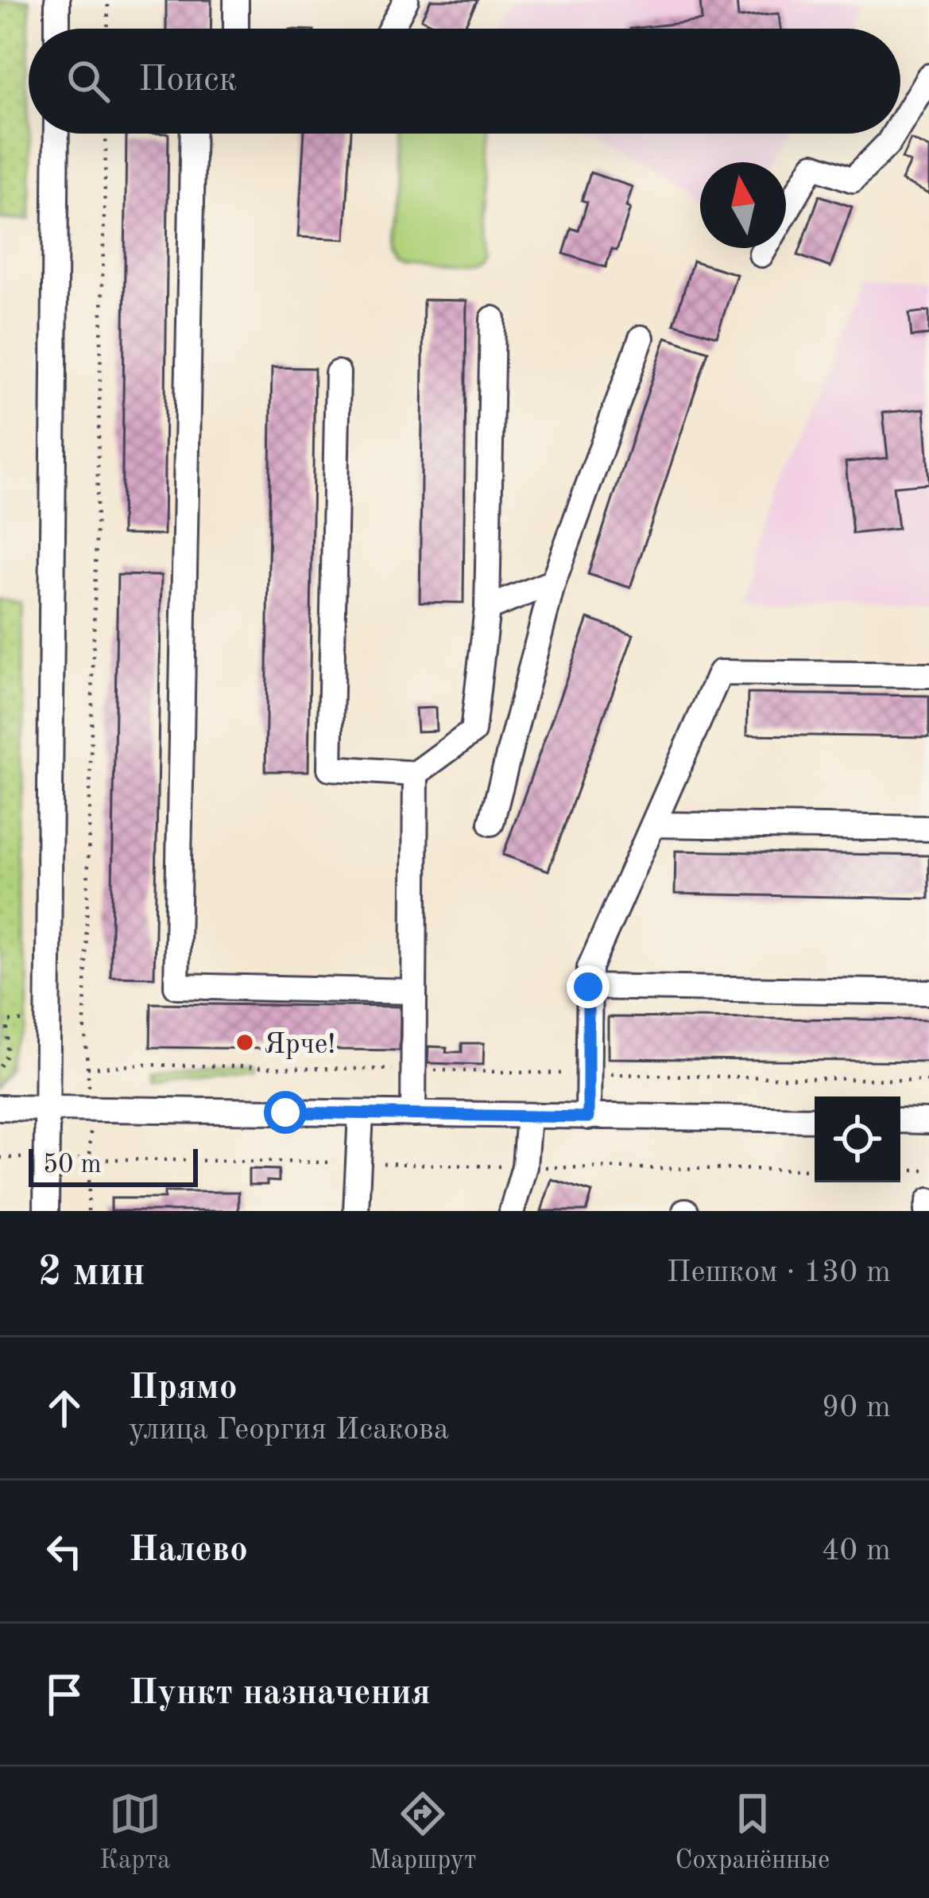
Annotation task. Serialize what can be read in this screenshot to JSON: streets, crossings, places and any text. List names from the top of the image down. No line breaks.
{"places":["Ярче!"],"scale_bar":"50 m","north":"top","page":{"search":"Поиск","scale":"50 m","heading":["2 мин","Пешком · 130 m"],"list":[["Прямо","улица Георгия Исакова","90 m"],["Налево","40 m"],"Пункт назначения"],"nav":["Карта","Маршрут","Сохранённые"]}}
